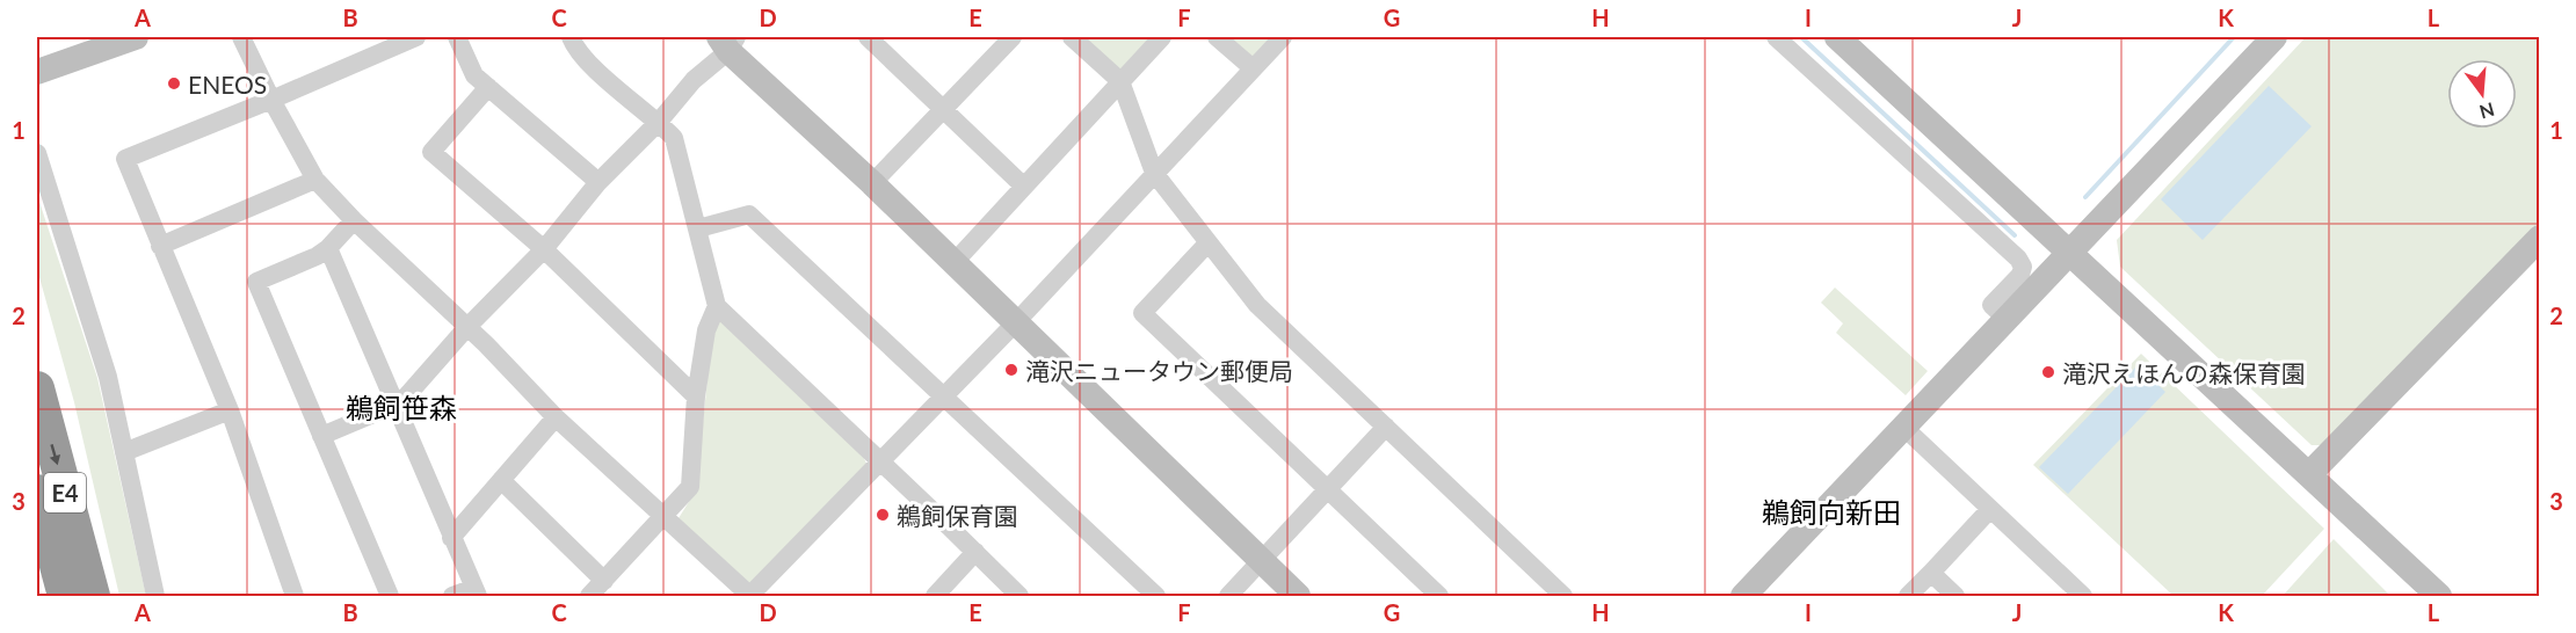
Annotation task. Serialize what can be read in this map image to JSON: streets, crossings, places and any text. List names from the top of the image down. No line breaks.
{"streets":{"highway":["E4"]},"districts":["鵜飼笹森","鵜飼向新田"],"places":["ENEOS","滝沢ニュータウン郵便局","滝沢えほんの森保育園","鵜飼保育園"],"north":"bottom","grid":{"columns":["A","B","C","D","E","F","G","H","I","J","K","L"],"rows":["1","2","3"]}}
